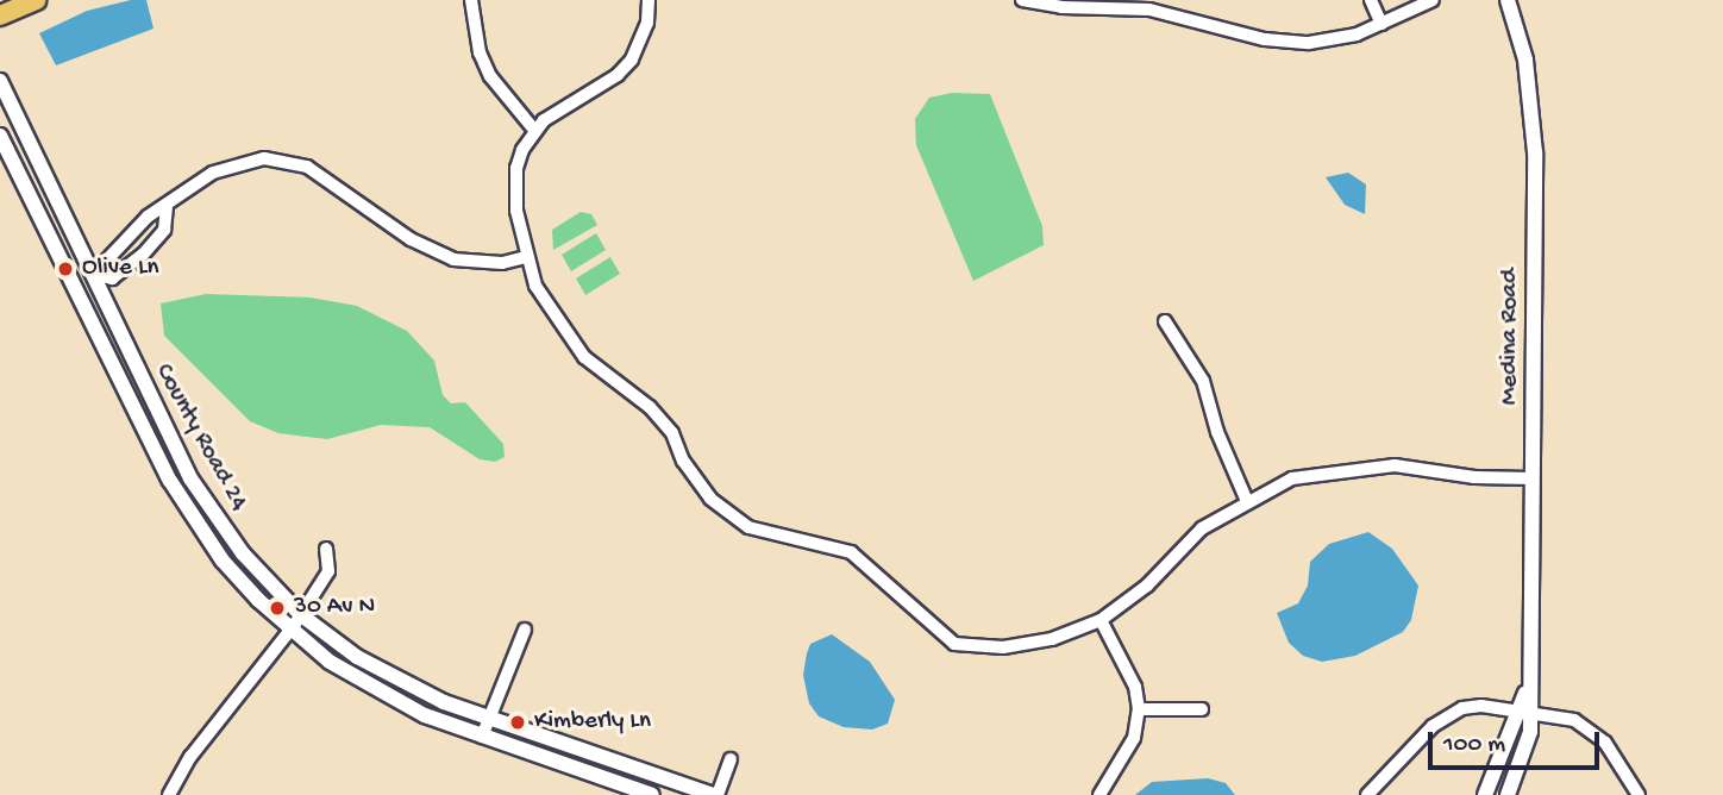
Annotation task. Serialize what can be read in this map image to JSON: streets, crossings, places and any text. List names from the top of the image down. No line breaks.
{"streets":{"street":["Medina Road","County Road 24"]},"places":["Olive Ln","30 Av N","Kimberly Ln"],"scale_bar":"100 m"}
